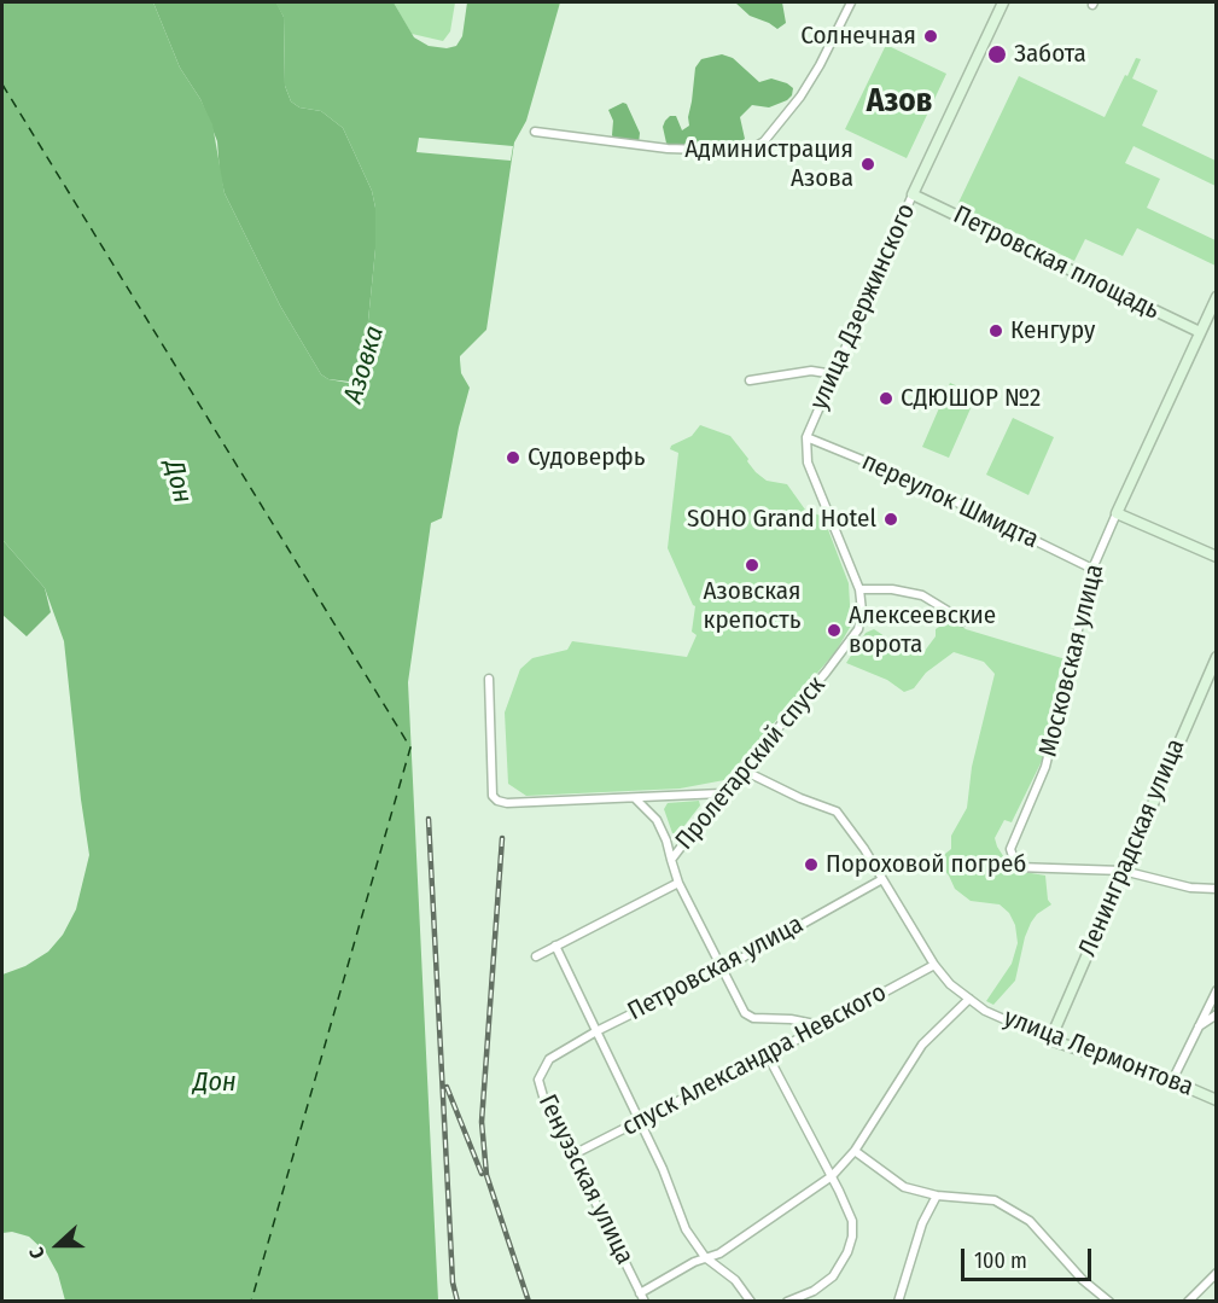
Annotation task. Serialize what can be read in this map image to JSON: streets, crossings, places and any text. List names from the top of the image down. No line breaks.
{"streets":{"street":["Петровская площадь","улица Дзержинского","переулок Шмидта","Московская улица","Пролетарский спуск","Ленинградская улица","Петровская улица","улица Лермонтова","спуск Александра Невского","Генуэзская улица"]},"crossings":[["Петровская площадь","улица Дзержинского"],["Петровская площадь","Московская улица"],["улица Дзержинского","переулок Шмидта"],["улица Дзержинского","Пролетарский спуск"],["переулок Шмидта","Московская улица"],["Московская улица","Ленинградская улица"],["Пролетарский спуск","улица Лермонтова"],["Ленинградская улица","улица Лермонтова"],["Петровская улица","улица Лермонтова"],["Петровская улица","Генуэзская улица"],["улица Лермонтова","спуск Александра Невского"],["спуск Александра Невского","Генуэзская улица"]],"districts":["Азов"],"water":["Азовка","Дон"],"places":["Солнечная","Забота","Администрация Азова","Кенгуру","СДЮШОР №2","Судоверфь","SOHO Grand Hotel","Азовская крепость","Алексеевские ворота","Пороховой погреб"],"scale_bar":"100 m","north":"left"}
